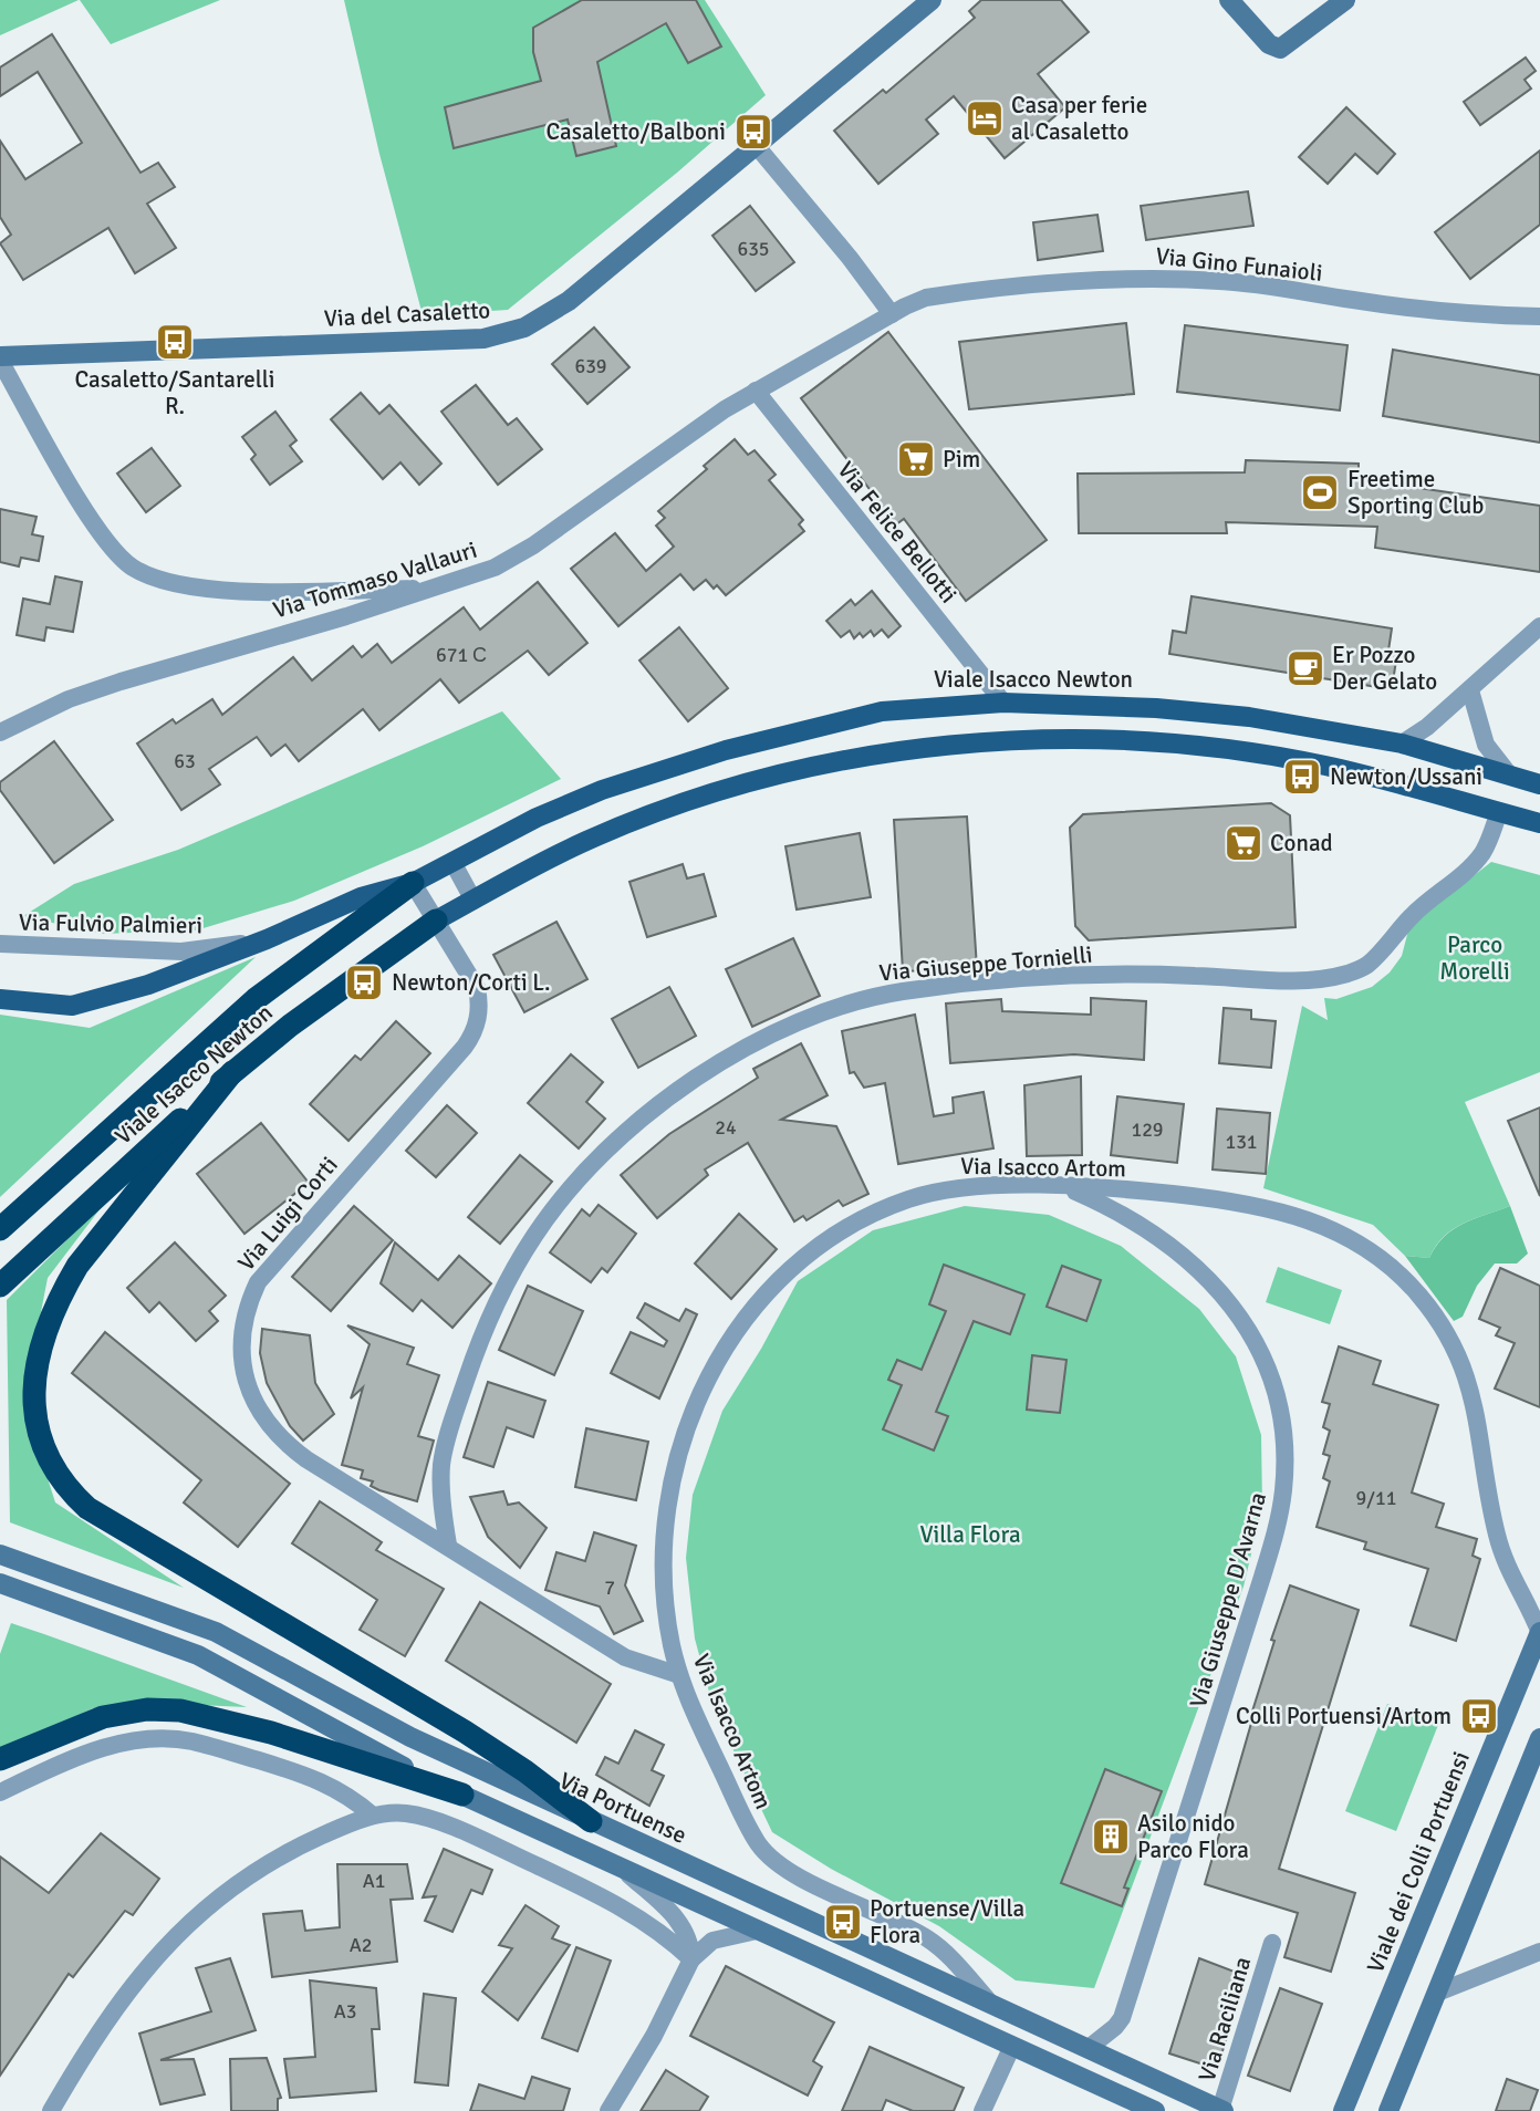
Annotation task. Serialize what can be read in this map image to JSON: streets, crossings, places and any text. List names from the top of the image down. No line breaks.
{"streets":{"highway":["Viale Isacco Newton"],"main road":["Via del Casaletto","Via Portuense","Viale dei Colli Portuensi"],"street":["Via Gino Funaioli","Via Felice Bellotti","Via Tommaso Vallauri","Via Fulvio Palmieri","Via Giuseppe Tornielli","Via Isacco Artom","Via Luigi Corti","Via Giuseppe D'Avarna","Via Raciliana"]},"crossings":[["Via Gino Funaioli","Via Tommaso Vallauri"],["Via Felice Bellotti","Via Tommaso Vallauri"],["Via Felice Bellotti","Viale Isacco Newton"],["Viale Isacco Newton","Via Giuseppe Tornielli"],["Viale Isacco Newton","Via Luigi Corti"],["Via Giuseppe Tornielli","Via Luigi Corti"],["Via Isacco Artom","Via Luigi Corti"],["Via Isacco Artom","Via Giuseppe D'Avarna"],["Via Isacco Artom","Via Portuense"],["Via Isacco Artom","Viale dei Colli Portuensi"],["Via Giuseppe D'Avarna","Via Portuense"],["Via Portuense","Via Raciliana"]],"parks":["Parco Morelli","Villa Flora"],"places":{"hotel":["Casa per ferie al Casaletto"],"bus stop":["Casaletto/Balboni","Casaletto/Santarelli R.","Newton/Ussani","Newton/Corti L.","Colli Portuensi/Artom","Portuense/Villa Flora"],"supermarket":["Pim","Conad"],"sports":["Freetime Sporting Club"],"cafe":["Er Pozzo Der Gelato"],"building":["Asilo nido Parco Flora"]},"house_numbers":["635","639","671 С","63","24","129","131","9/11","7","A1","A2","A3"]}
